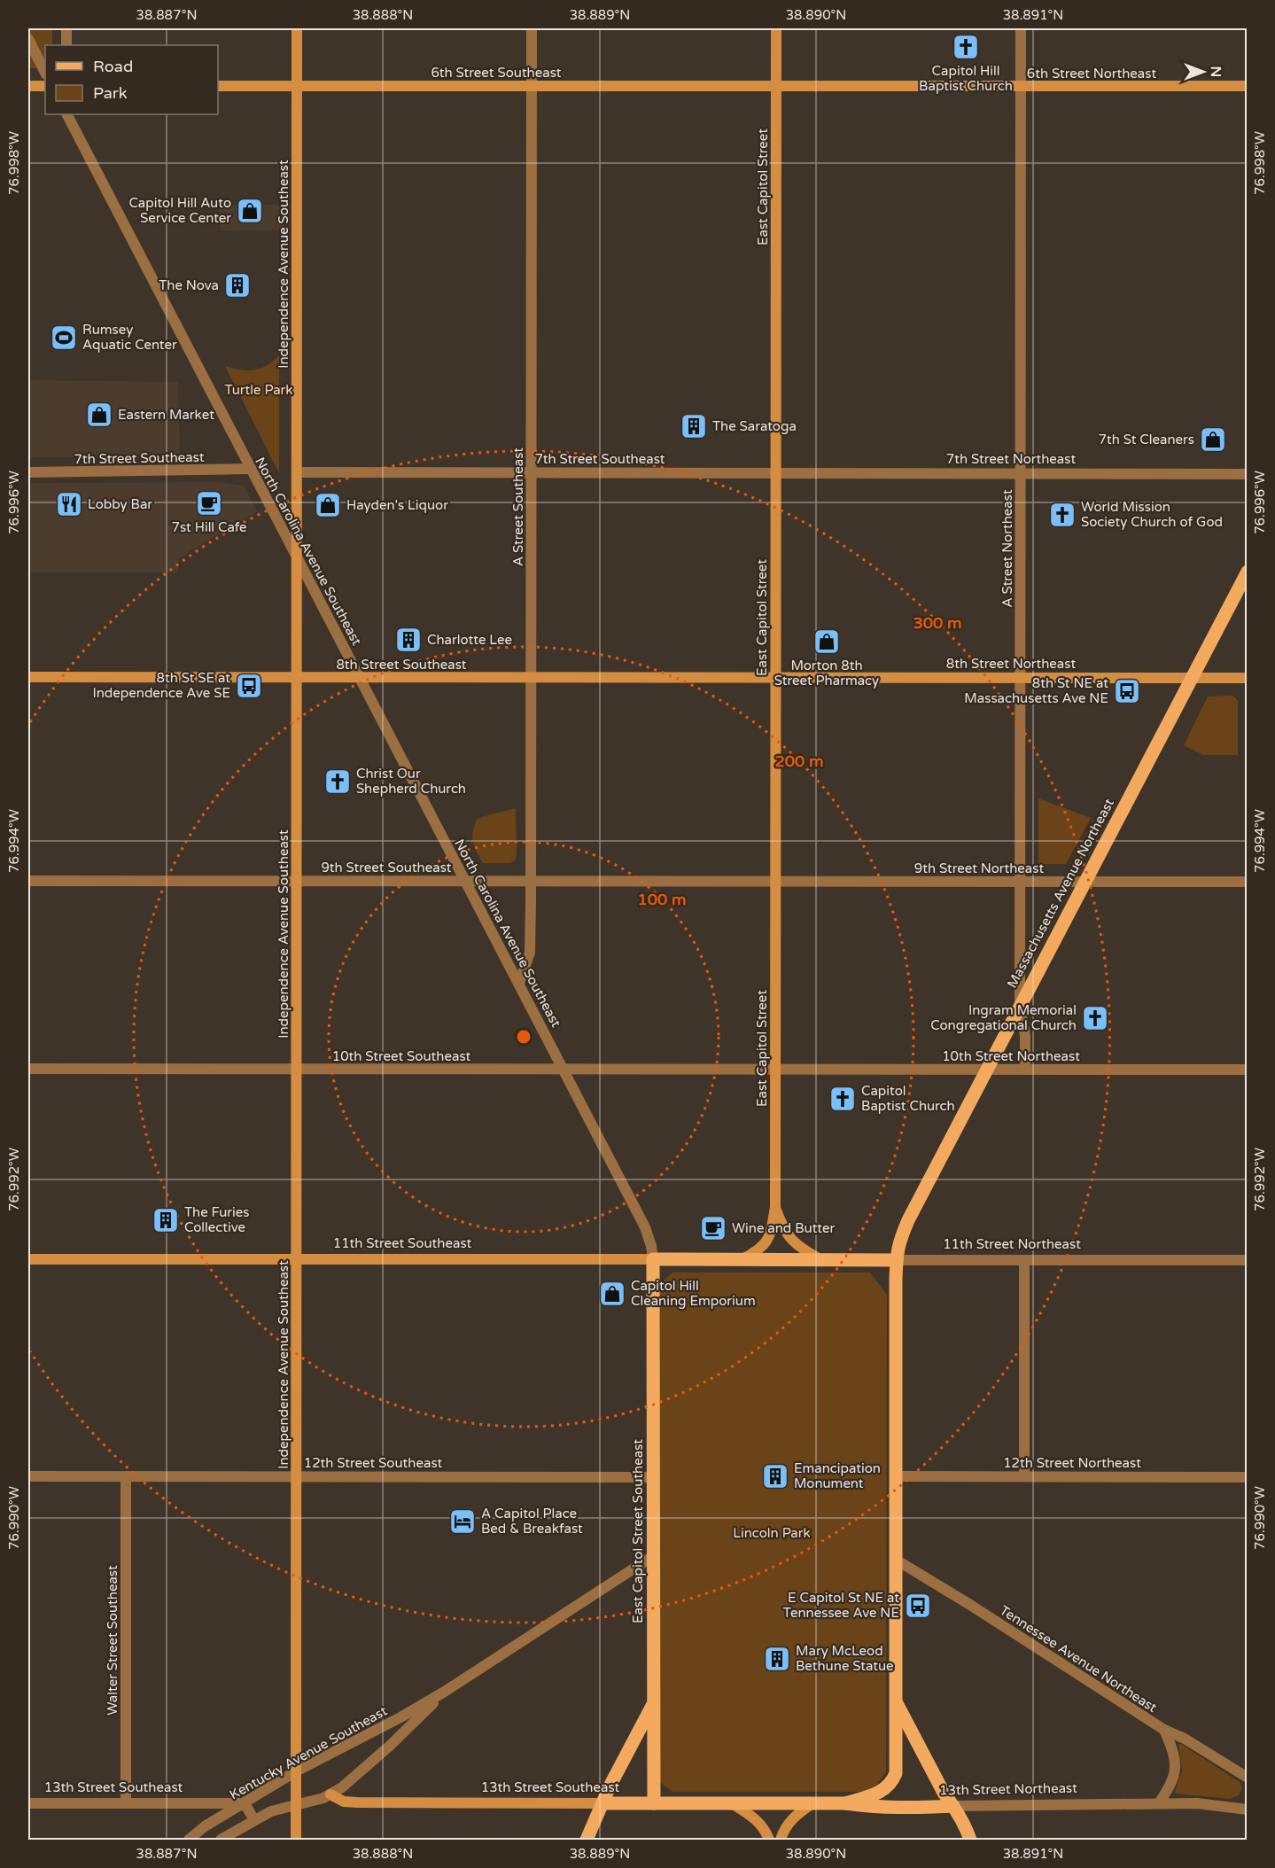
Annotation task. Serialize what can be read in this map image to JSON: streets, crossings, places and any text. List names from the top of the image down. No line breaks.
{"streets":{"main road":["6th Street Southeast","6th Street Northeast","East Capitol Street","Independence Avenue Southeast","8th Street Northeast","8th Street Southeast","Massachusetts Avenue Northeast","11th Street Southeast","11th Street Northeast","East Capitol Street Southeast","13th Street Southeast","13th Street Northeast"],"street":["7th Street Southeast","7th Street Northeast","A Street Southeast","A Street Northeast","North Carolina Avenue Southeast","9th Street Southeast","9th Street Northeast","10th Street Southeast","10th Street Northeast","12th Street Southeast","12th Street Northeast","Walter Street Southeast","Tennessee Avenue Northeast","Kentucky Avenue Southeast"]},"crossings":[["6th Street Southeast","6th Street Northeast"],["6th Street Southeast","East Capitol Street"],["6th Street Southeast","Independence Avenue Southeast"],["6th Street Southeast","A Street Southeast"],["6th Street Northeast","East Capitol Street"],["6th Street Northeast","A Street Northeast"],["East Capitol Street","7th Street Southeast"],["East Capitol Street","7th Street Northeast"],["East Capitol Street","8th Street Northeast"],["East Capitol Street","8th Street Southeast"],["East Capitol Street","9th Street Southeast"],["East Capitol Street","9th Street Northeast"],["East Capitol Street","10th Street Southeast"],["East Capitol Street","10th Street Northeast"],["Independence Avenue Southeast","7th Street Southeast"],["Independence Avenue Southeast","North Carolina Avenue Southeast"],["Independence Avenue Southeast","8th Street Southeast"],["Independence Avenue Southeast","9th Street Southeast"],["Independence Avenue Southeast","10th Street Southeast"],["Independence Avenue Southeast","11th Street Southeast"],["Independence Avenue Southeast","12th Street Southeast"],["Independence Avenue Southeast","Kentucky Avenue Southeast"],["7th Street Southeast","7th Street Northeast"],["7th Street Southeast","A Street Southeast"],["7th Street Southeast","North Carolina Avenue Southeast"],["7th Street Northeast","A Street Northeast"],["A Street Southeast","North Carolina Avenue Southeast"],["A Street Southeast","8th Street Southeast"],["A Street Southeast","9th Street Southeast"],["A Street Northeast","8th Street Northeast"],["A Street Northeast","9th Street Northeast"],["A Street Northeast","Massachusetts Avenue Northeast"],["A Street Northeast","10th Street Northeast"],["North Carolina Avenue Southeast","8th Street Southeast"],["North Carolina Avenue Southeast","9th Street Southeast"],["North Carolina Avenue Southeast","10th Street Southeast"],["North Carolina Avenue Southeast","11th Street Southeast"],["North Carolina Avenue Southeast","East Capitol Street Southeast"],["8th Street Northeast","8th Street Southeast"],["8th Street Northeast","Massachusetts Avenue Northeast"],["9th Street Southeast","9th Street Northeast"],["9th Street Northeast","Massachusetts Avenue Northeast"],["Massachusetts Avenue Northeast","10th Street Northeast"],["Massachusetts Avenue Northeast","11th Street Northeast"],["Massachusetts Avenue Northeast","12th Street Northeast"],["Massachusetts Avenue Northeast","Tennessee Avenue Northeast"],["Massachusetts Avenue Northeast","13th Street Northeast"],["10th Street Southeast","10th Street Northeast"],["11th Street Southeast","11th Street Northeast"],["11th Street Southeast","East Capitol Street Southeast"],["12th Street Southeast","East Capitol Street Southeast"],["12th Street Southeast","Walter Street Southeast"],["East Capitol Street Southeast","Kentucky Avenue Southeast"],["East Capitol Street Southeast","13th Street Southeast"],["Walter Street Southeast","13th Street Southeast"],["Kentucky Avenue Southeast","13th Street Southeast"],["13th Street Southeast","13th Street Northeast"]],"parks":["Turtle Park","Lincoln Park"],"places":{"church":["Capitol Hill Baptist Church","World Mission Society Church of God","Christ Our Shepherd Church","Ingram Memorial Congregational Church","Capitol Baptist Church"],"shop":["Capitol Hill Auto Service Center","Eastern Market","7th St Cleaners","Hayden's Liquor","Morton 8th Street Pharmacy","Capitol Hill Cleaning Emporium"],"building":["The Nova","The Saratoga","Charlotte Lee","The Furies Collective","Emancipation Monument","Mary McLeod Bethune Statue"],"sports":["Rumsey Aquatic Center"],"cafe":["7st Hill Cafe","Wine and Butter"],"restaurant":["Lobby Bar"],"bus stop":["8th St SE at Independence Ave SE","8th St NE at Massachusetts Ave NE","E Capitol St NE at Tennessee Ave NE"],"hotel":["A Capitol Place Bed & Breakfast"]},"legend":["Road","Park"],"north":"right","coordinates":["38.887°N","38.888°N","38.889°N","38.890°N","38.891°N","76.998°W","76.996°W","76.994°W","76.992°W","76.990°W"],"rings":["300 m","200 m","100 m"]}
